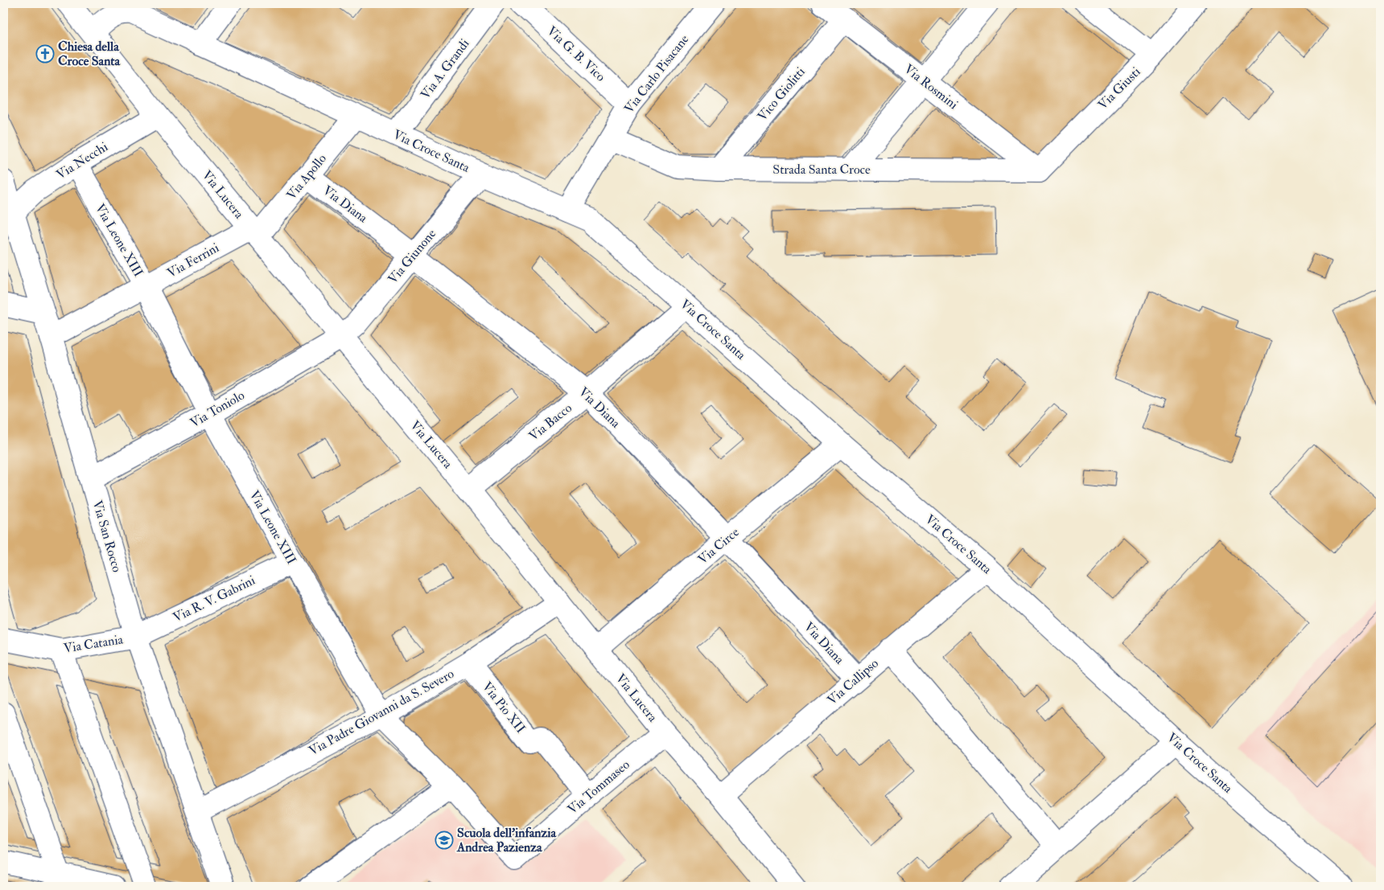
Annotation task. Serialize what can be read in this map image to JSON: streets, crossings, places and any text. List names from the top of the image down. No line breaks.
{"streets":{"street":["Via G. B. Vico","Via A. Grandi","Via Carlo Pisacane","Via Rosmini","Via Giusti","Vico Giolitti","Via Croce Santa","Via Necchi","Strada Santa Croce","Via Apollo","Via Lucera","Via Diana","Via Leone XIII","Via Giunone","Via Ferrini","Via Toniolo","Via Bacco","Via San Rocco","Via Circe","Via R. V. Gabrini","Via Catania","Via Callipso","Via Pio XII","Via Padre Giovanni da S. Severo","Via Tommaseo"]},"crossings":[["Via G. B. Vico","Via Carlo Pisacane"],["Via A. Grandi","Via Croce Santa"],["Via Carlo Pisacane","Via Croce Santa"],["Via Carlo Pisacane","Strada Santa Croce"],["Via Rosmini","Via Giusti"],["Via Rosmini","Vico Giolitti"],["Via Rosmini","Strada Santa Croce"],["Via Giusti","Strada Santa Croce"],["Vico Giolitti","Strada Santa Croce"],["Via Croce Santa","Via Apollo"],["Via Croce Santa","Via Lucera"],["Via Croce Santa","Via Giunone"],["Via Croce Santa","Via Bacco"],["Via Croce Santa","Via Circe"],["Via Croce Santa","Via Callipso"],["Via Necchi","Via Lucera"],["Via Necchi","Via Leone XIII"],["Via Necchi","Via San Rocco"],["Via Apollo","Via Lucera"],["Via Apollo","Via Diana"],["Via Apollo","Via Ferrini"],["Via Lucera","Via Giunone"],["Via Lucera","Via Ferrini"],["Via Lucera","Via Toniolo"],["Via Lucera","Via Bacco"],["Via Lucera","Via Circe"],["Via Lucera","Via Callipso"],["Via Lucera","Via Padre Giovanni da S. Severo"],["Via Lucera","Via Tommaseo"],["Via Diana","Via Giunone"],["Via Diana","Via Bacco"],["Via Diana","Via Circe"],["Via Diana","Via Callipso"],["Via Leone XIII","Via Ferrini"],["Via Leone XIII","Via Toniolo"],["Via Leone XIII","Via R. V. Gabrini"],["Via Leone XIII","Via Padre Giovanni da S. Severo"],["Via Leone XIII","Via Tommaseo"],["Via Giunone","Via Toniolo"],["Via Ferrini","Via San Rocco"],["Via Toniolo","Via San Rocco"],["Via San Rocco","Via R. V. Gabrini"],["Via San Rocco","Via Catania"],["Via San Rocco","Via Padre Giovanni da S. Severo"],["Via R. V. Gabrini","Via Catania"],["Via Pio XII","Via Padre Giovanni da S. Severo"],["Via Pio XII","Via Tommaseo"]],"places":{"church":["Chiesa della Croce Santa"],"school or university":["Scuola dell'infanzia Andrea Pazienza"]}}
